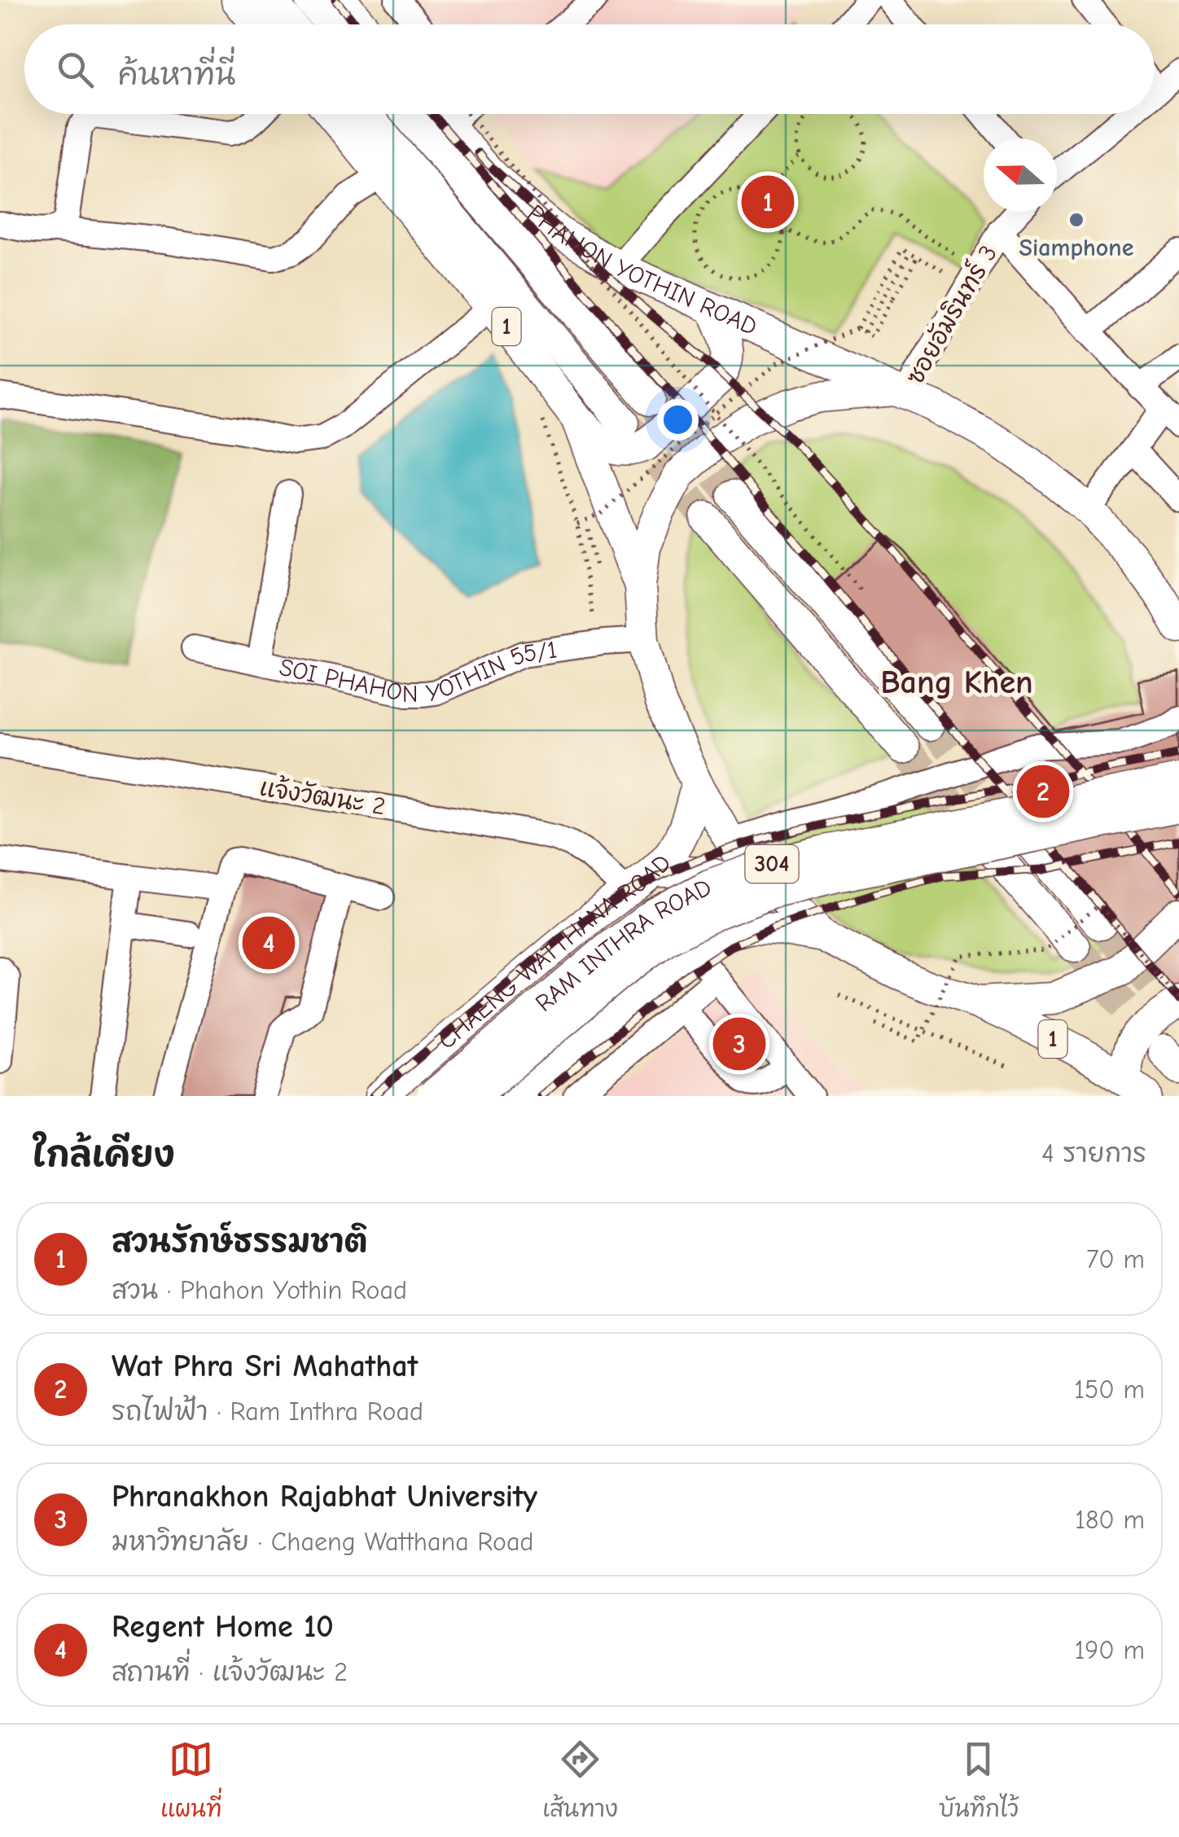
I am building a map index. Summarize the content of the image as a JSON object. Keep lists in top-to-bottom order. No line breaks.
{"streets":{"main road":["PHAHON YOTHIN ROAD","1","304","RAM INTHRA ROAD","CHAENG WATTHANA ROAD"],"street":["ซอยอัมรินทร์ 3","SOI PHAHON YOTHIN 55/1","แจ้งวัฒนะ 2"]},"crossings":[["PHAHON YOTHIN ROAD","ซอยอัมรินทร์ 3"],["แจ้งวัฒนะ 2","CHAENG WATTHANA ROAD"]],"districts":["Bang Khen"],"places":["Siamphone"],"north":"left","page":{"search":"ค้นหาที่นี่","pins":["1","2","4","3"],"heading":["ใกล้เคียง","4 รายการ"],"list":[{"mark":"1","name":"สวนรักษ์ธรรมชาติ","note":"สวน · Phahon Yothin Road","value":"70 m"},{"mark":"2","name":"Wat Phra Sri Mahathat","note":"รถไฟฟ้า · Ram Inthra Road","value":"150 m"},{"mark":"3","name":"Phranakhon Rajabhat University","note":"มหาวิทยาลัย · Chaeng Watthana Road","value":"180 m"},{"mark":"4","name":"Regent Home 10","note":"สถานที่ · แจ้งวัฒนะ 2","value":"190 m"}],"nav":["แผนที่","เส้นทาง","บันทึกไว้"]}}
